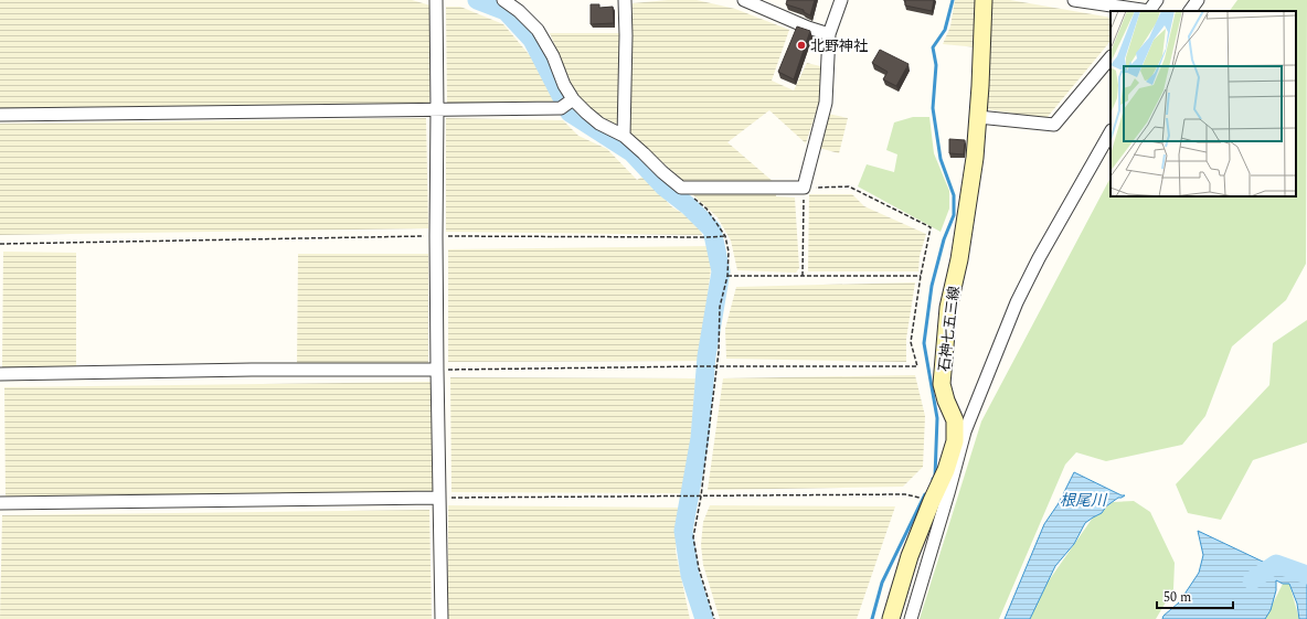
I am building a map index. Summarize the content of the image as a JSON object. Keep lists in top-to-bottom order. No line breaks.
{"streets":{"main road":["石神七五三線"]},"water":["根尾川"],"places":["北野神社"],"scale_bar":"50 m"}
